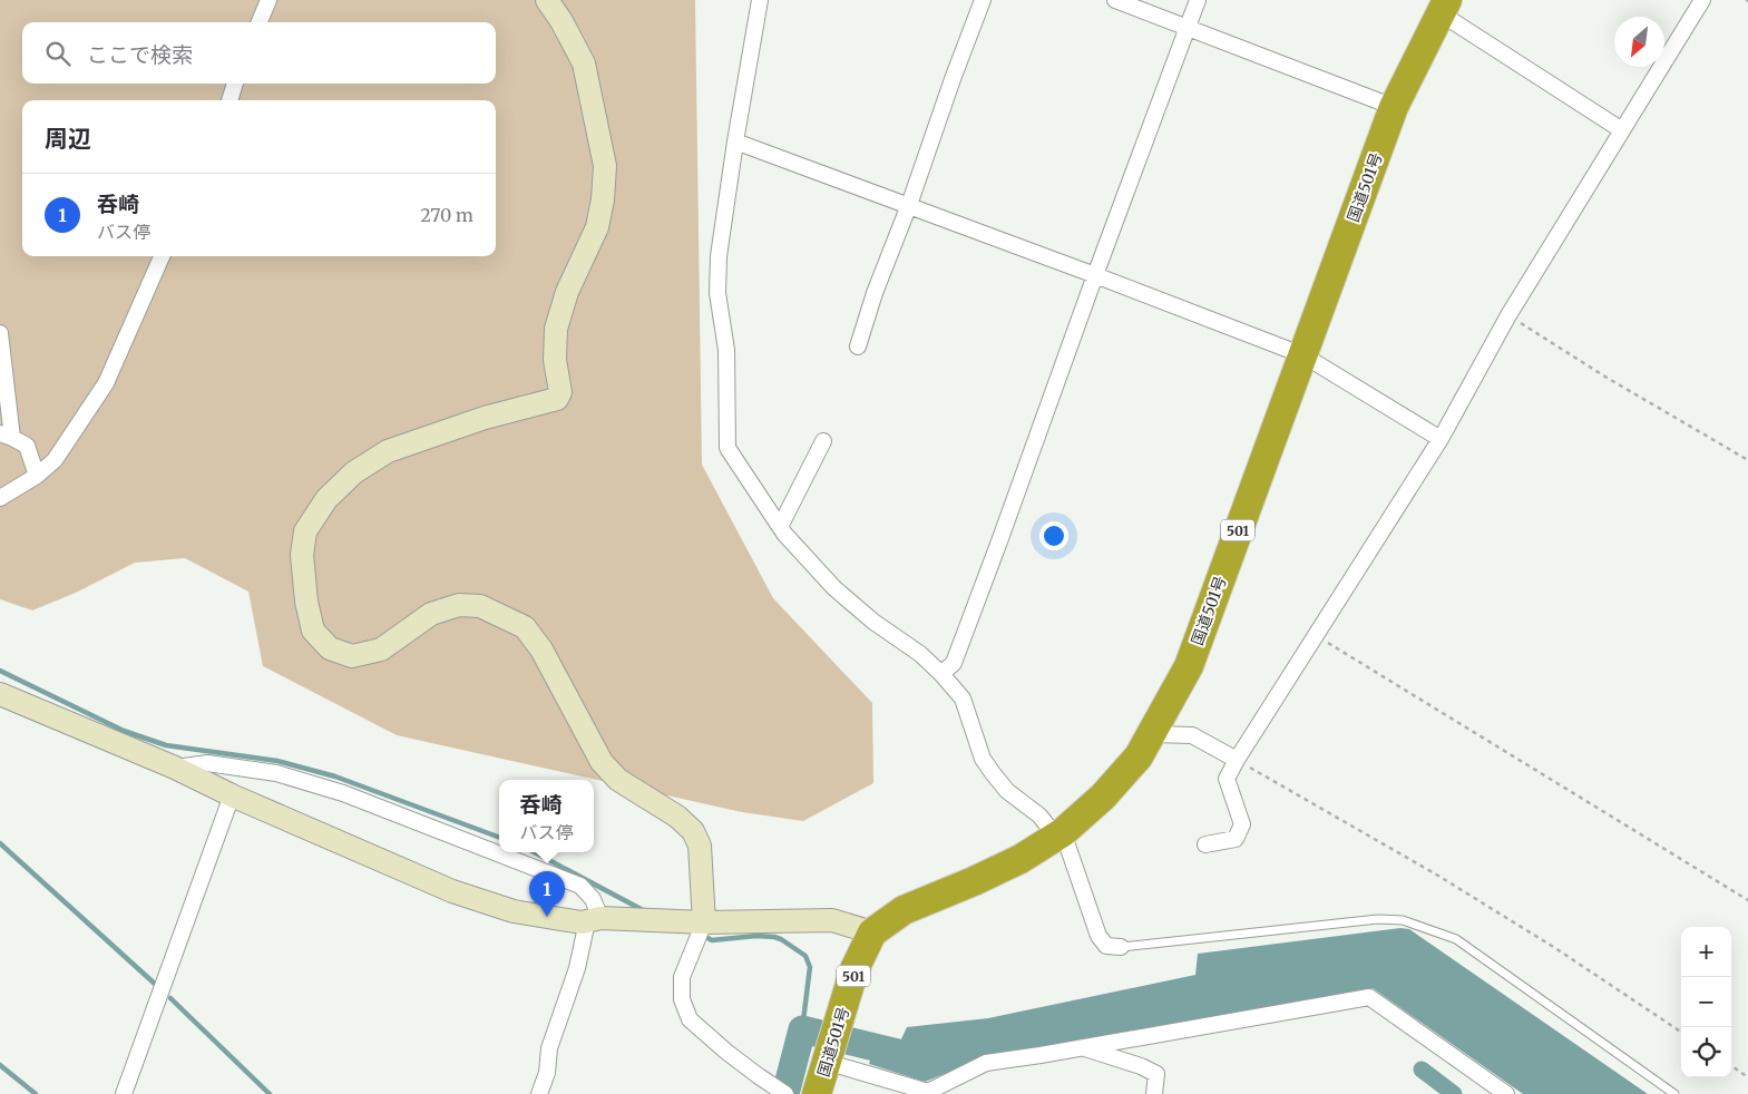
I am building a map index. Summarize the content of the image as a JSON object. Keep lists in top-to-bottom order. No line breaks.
{"streets":{"highway":["国道501号","501"]},"north":"bottom left","page":{"search":"ここで検索","heading":"周辺","list":[{"mark":"1","name":"呑崎","note":"バス停","value":"270 m"}],"popup":["呑崎","バス停"],"pins":"1","map_buttons":["+","−"]}}
